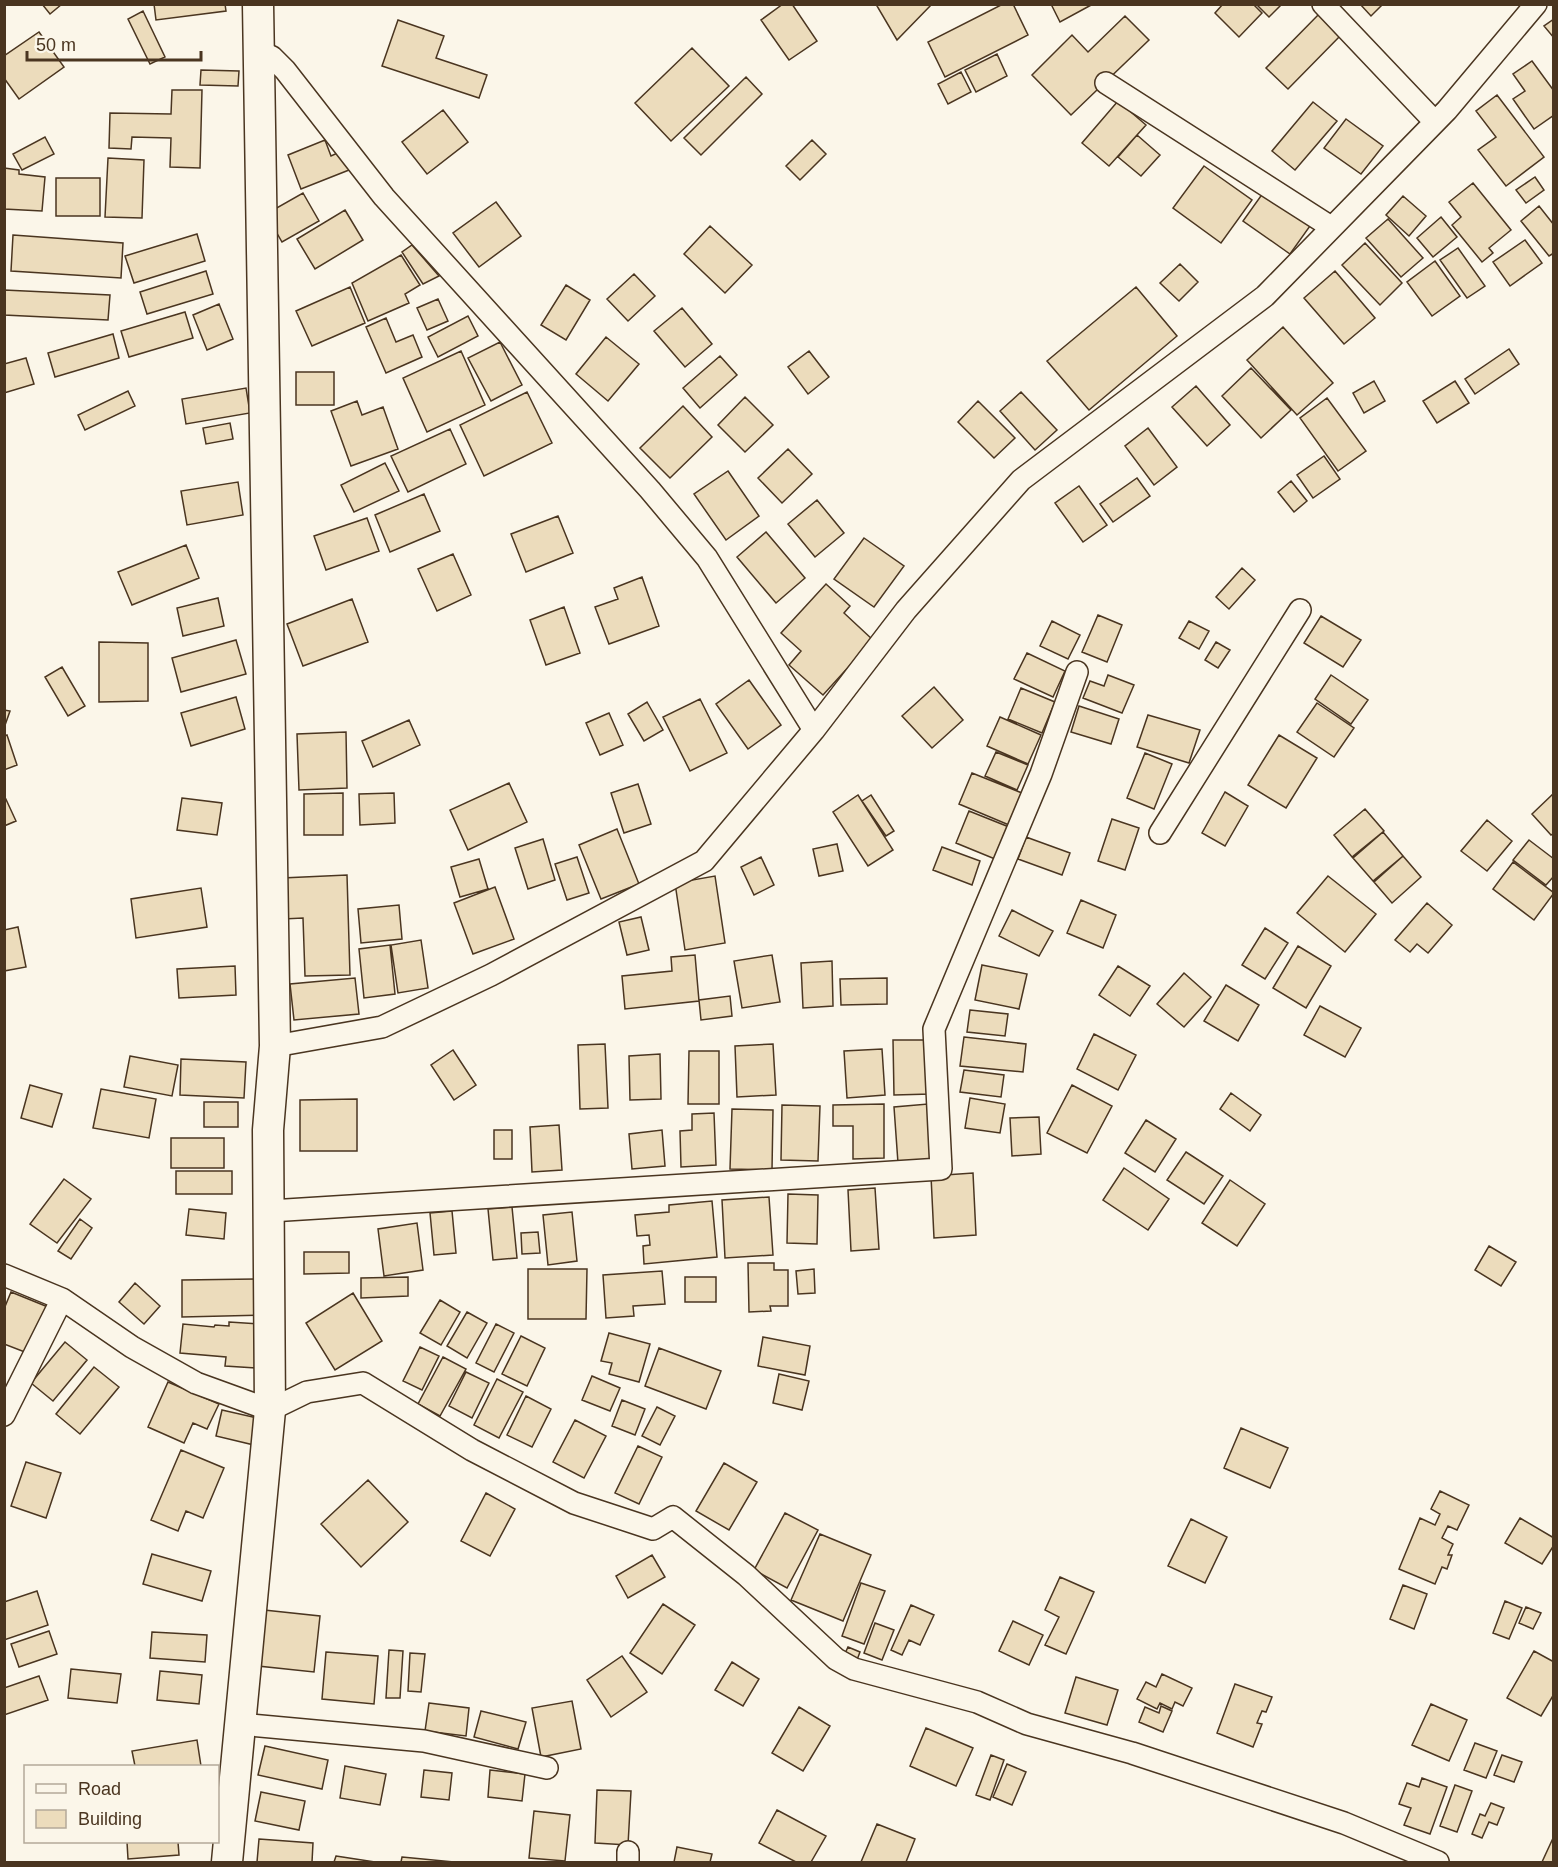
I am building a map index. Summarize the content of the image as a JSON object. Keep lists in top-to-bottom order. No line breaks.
{"legend":["Road","Building"],"scale_bar":"50 m"}
